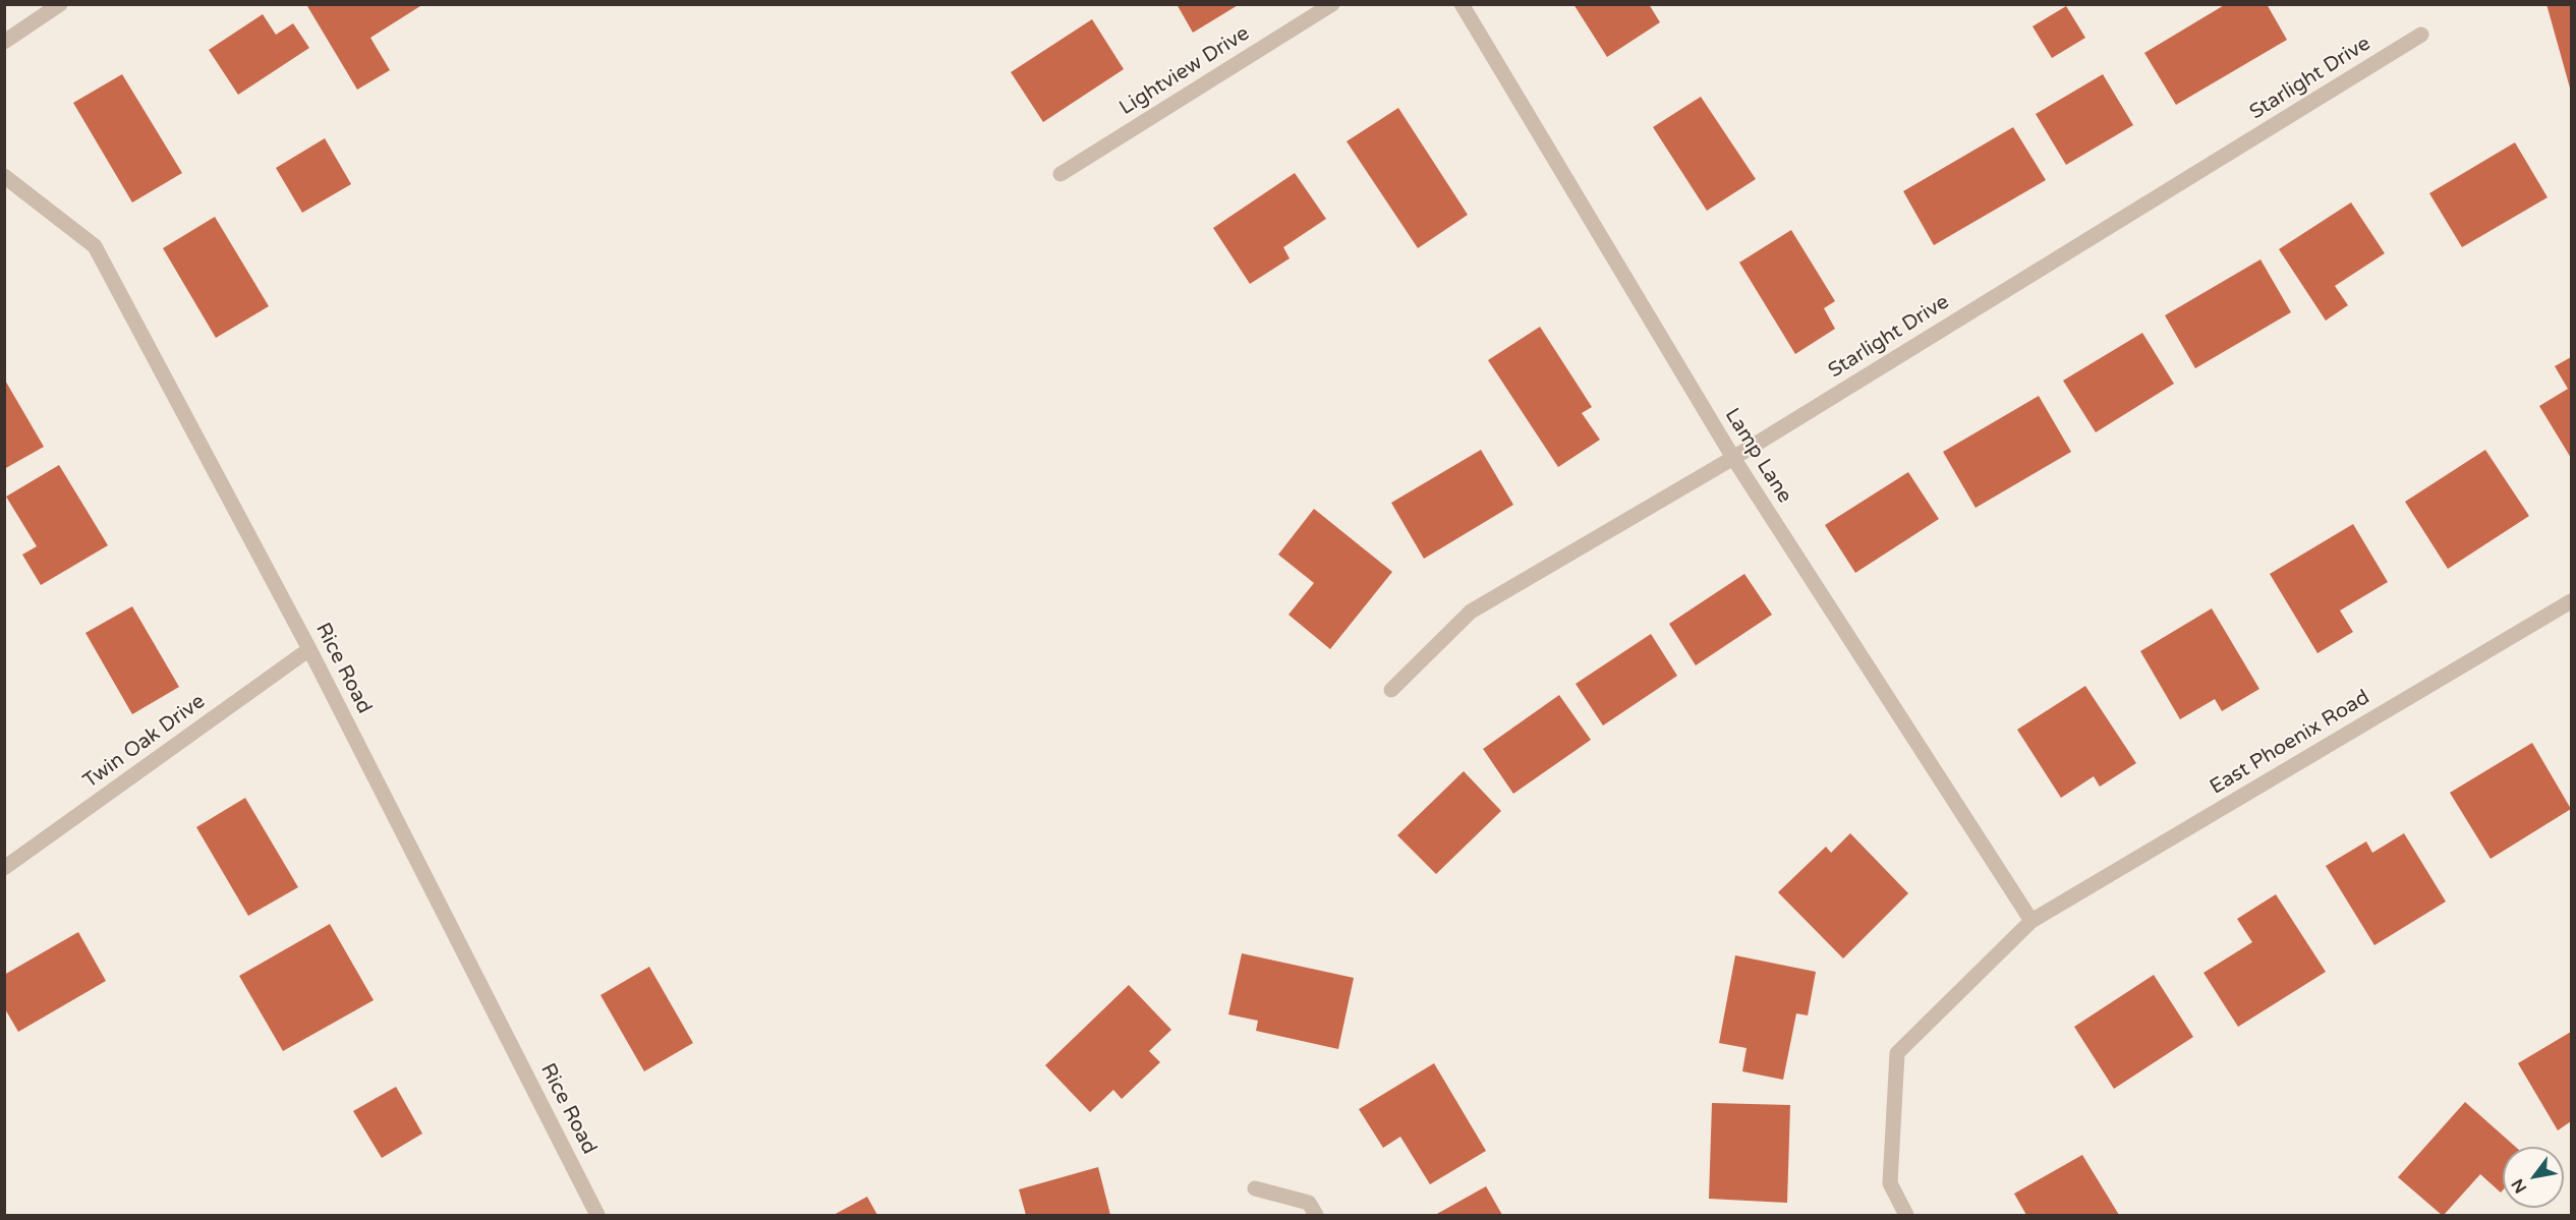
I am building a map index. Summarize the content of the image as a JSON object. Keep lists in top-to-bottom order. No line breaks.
{"streets":{"street":["Lightview Drive","Starlight Drive","Lamp Lane","Rice Road","Twin Oak Drive","East Phoenix Road"]},"crossings":[["Starlight Drive","Lamp Lane"],["Lamp Lane","East Phoenix Road"],["Rice Road","Twin Oak Drive"]],"north":"bottom left"}
